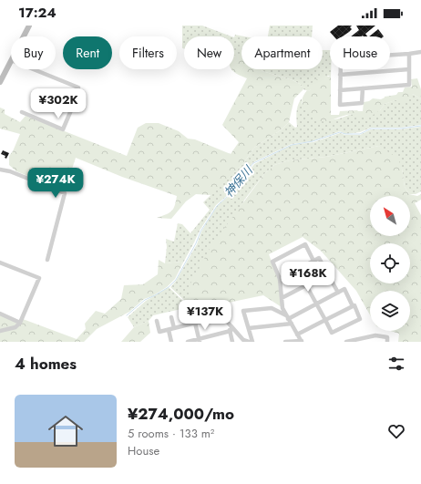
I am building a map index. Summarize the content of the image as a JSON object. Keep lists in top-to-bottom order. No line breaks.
{"water":["神保川"],"north":"top left","page":{"status":"17:24","chip":["Buy","Rent","Filters","New","Apartment","House"],"price":["¥302K","¥274K","¥168K","¥137K"],"heading":"4 homes","list":[{"name":"¥274,000/mo","note":"5 rooms · 133 m² · House"}]}}
